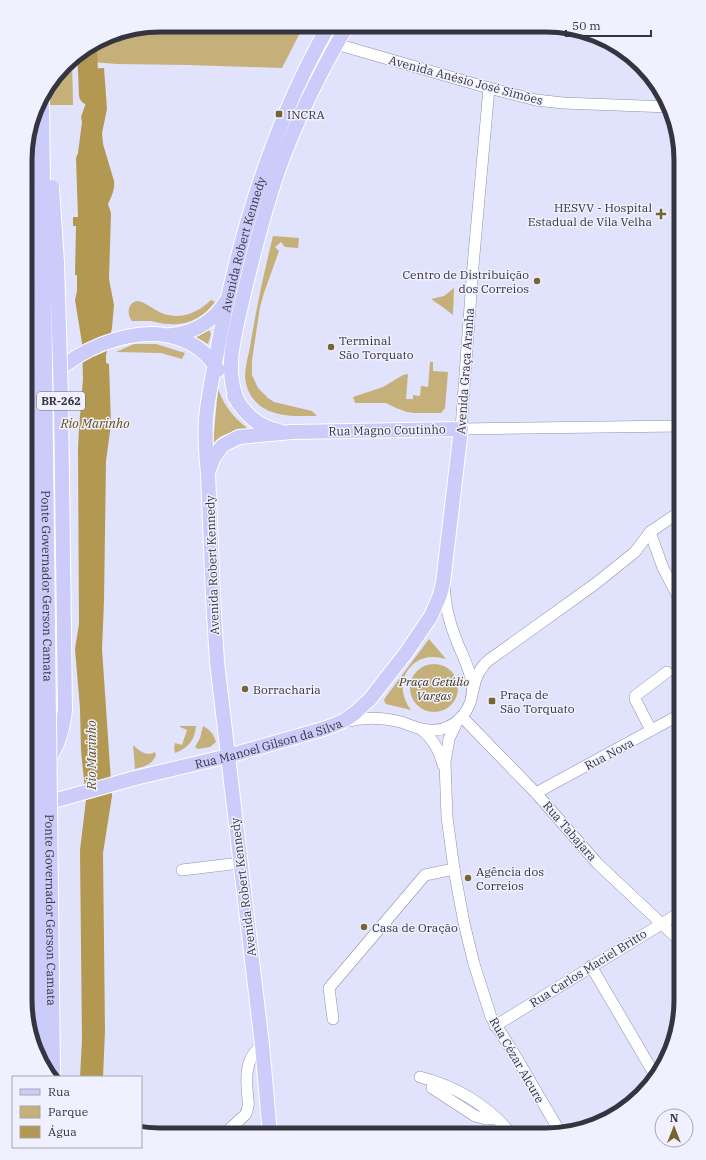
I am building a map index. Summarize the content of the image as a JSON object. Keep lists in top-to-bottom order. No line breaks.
{"streets":{"main road":["Avenida Robert Kennedy","Avenida Graça Aranha","BR-262","Rua Magno Coutinho","Ponte Governador Gerson Camata","Rua Manoel Gilson da Silva"],"street":["Avenida Anésio José Simões","Rua Nova","Rua Tabajara","Rua Carlos Maciel Britto","Rua Cézar Alcure"]},"crossings":[["Avenida Anésio José Simões","Avenida Robert Kennedy"],["Avenida Anésio José Simões","Avenida Graça Aranha"],["Avenida Robert Kennedy","Rua Magno Coutinho"],["Avenida Robert Kennedy","Rua Manoel Gilson da Silva"],["Avenida Graça Aranha","Rua Magno Coutinho"],["Avenida Graça Aranha","Rua Manoel Gilson da Silva"],["Rua Nova","Rua Tabajara"],["Rua Tabajara","Rua Carlos Maciel Britto"],["Rua Tabajara","Rua Cézar Alcure"],["Rua Carlos Maciel Britto","Rua Cézar Alcure"]],"water":["Rio Marinho"],"parks":["Praça Getúlio Vargas"],"places":{"transit":["INCRA","Praça de São Torquato"],"health":["HESVV - Hospital Estadual de Vila Velha"],"other":["Centro de Distribuição dos Correios","Terminal São Torquato","Borracharia","Agência dos Correios","Casa de Oração"]},"legend":["Rua","Parque","Água"],"scale_bar":"50 m","north":"top"}
